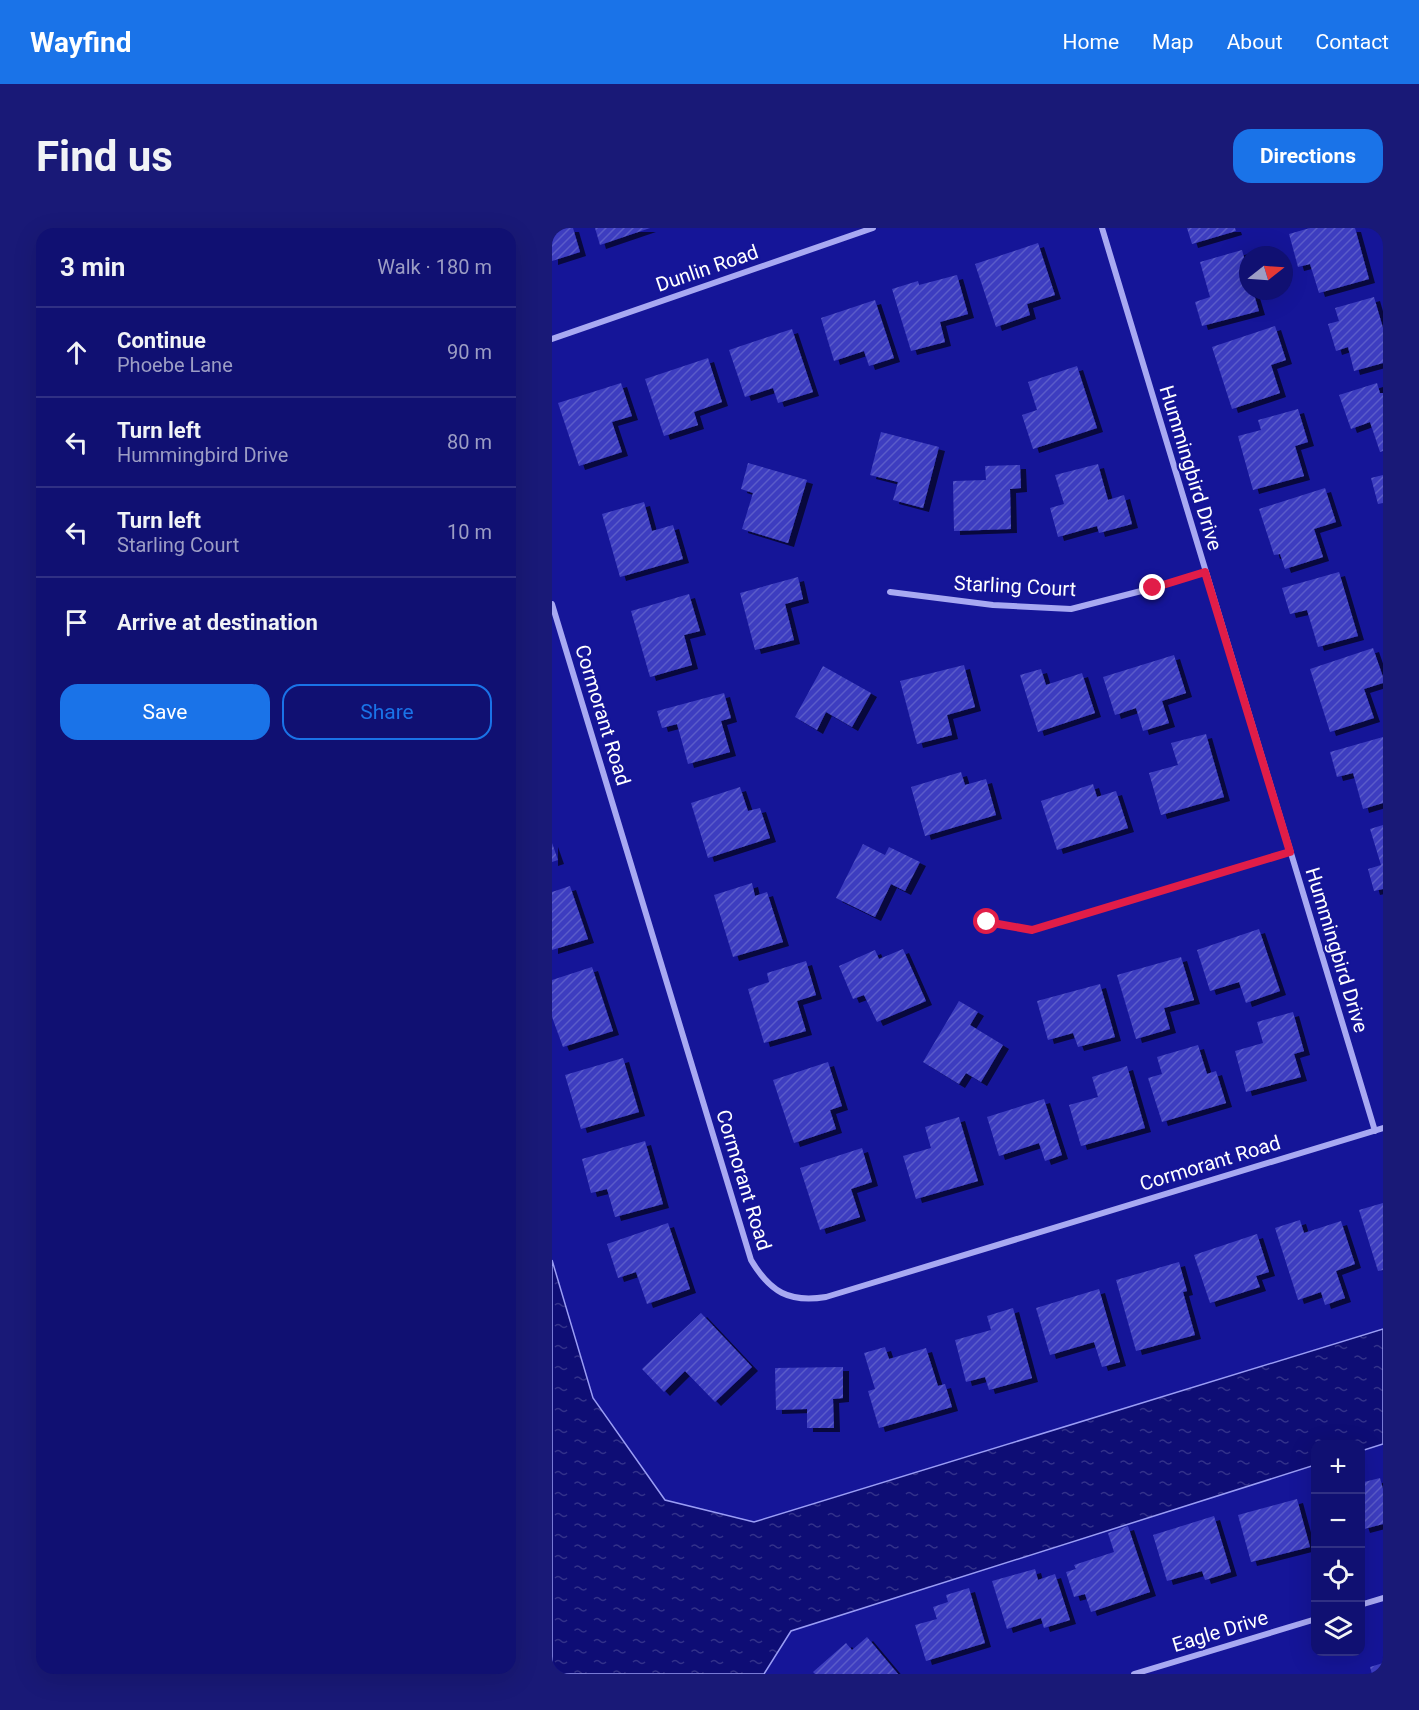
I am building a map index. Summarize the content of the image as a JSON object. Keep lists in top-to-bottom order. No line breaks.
{"streets":{"street":["Dunlin Road","Hummingbird Drive","Starling Court","Cormorant Road","Eagle Drive"]},"crossings":[["Hummingbird Drive","Starling Court"],["Hummingbird Drive","Cormorant Road"]],"north":"right","page":{"header":"Wayfind","nav":["Home","Map","About","Contact"],"buttons":["Directions",["Save","Share"]],"title":"Find us","heading":["3 min","Walk · 180 m"],"list":[["Continue","Phoebe Lane","90 m"],["Turn left","Hummingbird Drive","80 m"],["Turn left","Starling Court","10 m"],"Arrive at destination"],"map_buttons":["+","−"]}}
